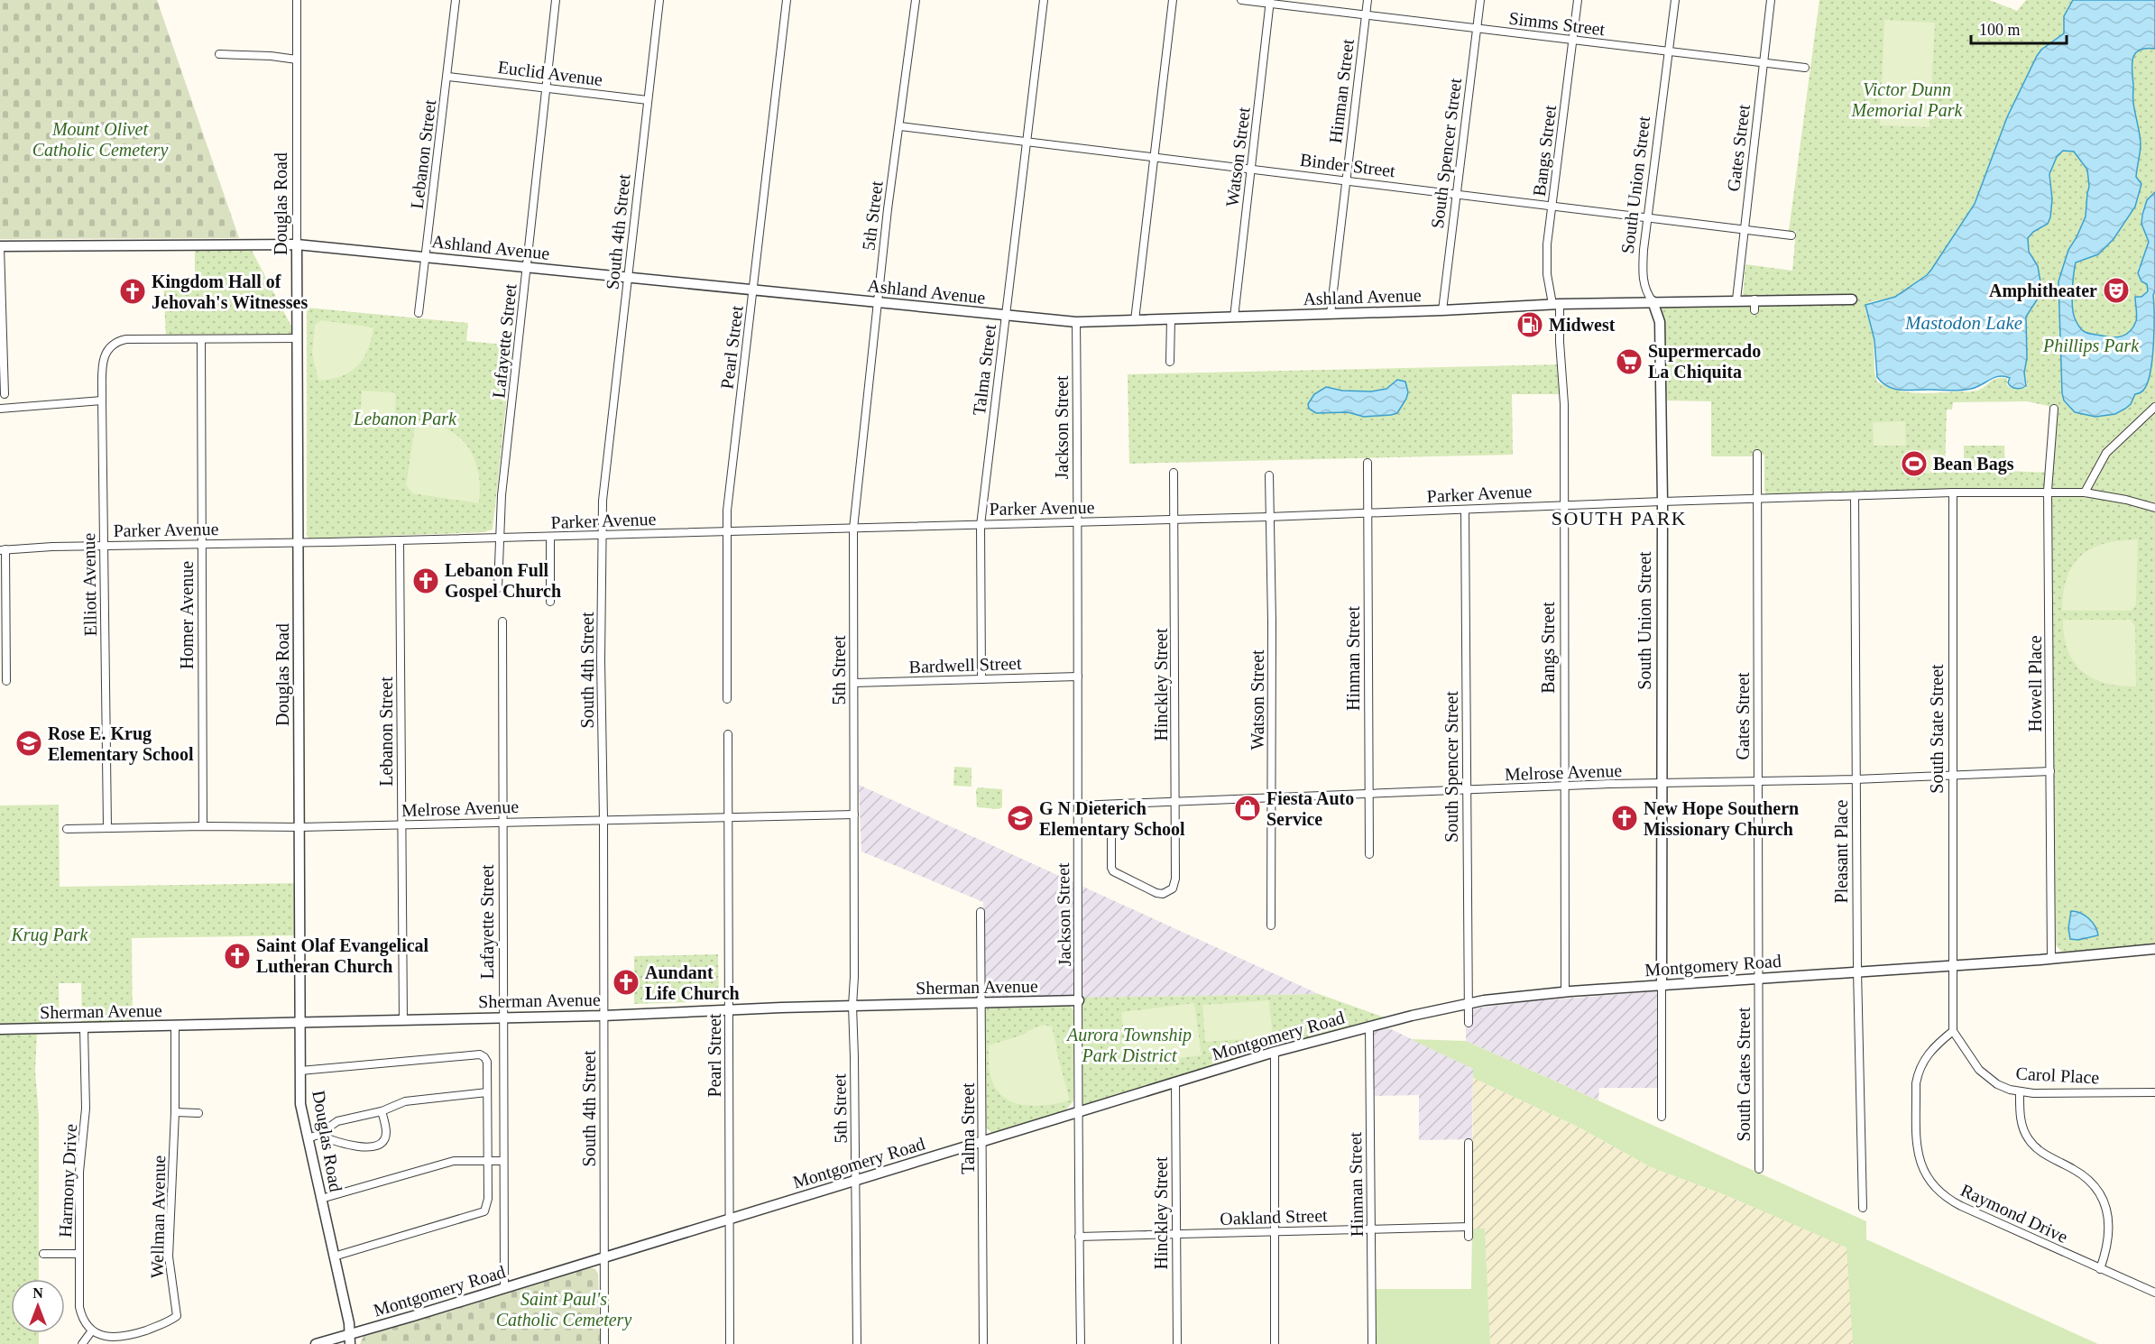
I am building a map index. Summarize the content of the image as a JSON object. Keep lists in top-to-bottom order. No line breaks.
{"streets":{"street":["Simms Street","Euclid Avenue","Hinman Street","Gates Street","Bangs Street","South Spencer Street","Lebanon Street","Watson Street","Binder Street","South Union Street","Douglas Road","5th Street","South 4th Street","Ashland Avenue","Lafayette Street","Pearl Street","Talma Street","Jackson Street","Parker Avenue","Elliott Avenue","Homer Avenue","Bardwell Street","Howell Place","Hinckley Street","South State Street","Melrose Avenue","Pleasant Place","Montgomery Road","Sherman Avenue","South Gates Street","Carol Place","Harmony Drive","Raymond Drive","Wellman Avenue","Oakland Street"]},"crossings":[["Simms Street","Hinman Street"],["Simms Street","Gates Street"],["Simms Street","Bangs Street"],["Simms Street","South Spencer Street"],["Simms Street","Watson Street"],["Simms Street","South Union Street"],["Euclid Avenue","Lebanon Street"],["Euclid Avenue","South 4th Street"],["Euclid Avenue","Lafayette Street"],["Hinman Street","Binder Street"],["Hinman Street","Ashland Avenue"],["Hinman Street","Parker Avenue"],["Hinman Street","Melrose Avenue"],["Hinman Street","Montgomery Road"],["Hinman Street","Oakland Street"],["Gates Street","Binder Street"],["Gates Street","Ashland Avenue"],["Gates Street","Parker Avenue"],["Gates Street","Melrose Avenue"],["Gates Street","Montgomery Road"],["Gates Street","South Gates Street"],["Bangs Street","Binder Street"],["Bangs Street","Ashland Avenue"],["Bangs Street","Parker Avenue"],["Bangs Street","Melrose Avenue"],["Bangs Street","Montgomery Road"],["South Spencer Street","Binder Street"],["South Spencer Street","Ashland Avenue"],["South Spencer Street","Parker Avenue"],["South Spencer Street","Melrose Avenue"],["South Spencer Street","Montgomery Road"],["Lebanon Street","Ashland Avenue"],["Lebanon Street","Parker Avenue"],["Lebanon Street","Melrose Avenue"],["Lebanon Street","Sherman Avenue"],["Watson Street","Binder Street"],["Watson Street","Ashland Avenue"],["Watson Street","Parker Avenue"],["Watson Street","Melrose Avenue"],["Binder Street","South Union Street"],["Binder Street","5th Street"],["Binder Street","Talma Street"],["South Union Street","Ashland Avenue"],["South Union Street","Parker Avenue"],["South Union Street","Melrose Avenue"],["South Union Street","Montgomery Road"],["Douglas Road","Ashland Avenue"],["Douglas Road","Parker Avenue"],["Douglas Road","Melrose Avenue"],["Douglas Road","Montgomery Road"],["Douglas Road","Sherman Avenue"],["5th Street","Ashland Avenue"],["5th Street","Parker Avenue"],["5th Street","Bardwell Street"],["5th Street","Melrose Avenue"],["5th Street","Montgomery Road"],["5th Street","Sherman Avenue"],["South 4th Street","Ashland Avenue"],["South 4th Street","Parker Avenue"],["South 4th Street","Melrose Avenue"],["South 4th Street","Montgomery Road"],["South 4th Street","Sherman Avenue"],["Ashland Avenue","Lafayette Street"],["Ashland Avenue","Pearl Street"],["Ashland Avenue","Talma Street"],["Ashland Avenue","Jackson Street"],["Lafayette Street","Parker Avenue"],["Lafayette Street","Melrose Avenue"],["Lafayette Street","Montgomery Road"],["Lafayette Street","Sherman Avenue"],["Pearl Street","Parker Avenue"],["Pearl Street","Melrose Avenue"],["Pearl Street","Montgomery Road"],["Pearl Street","Sherman Avenue"],["Talma Street","Parker Avenue"],["Talma Street","Bardwell Street"],["Talma Street","Montgomery Road"],["Talma Street","Sherman Avenue"],["Jackson Street","Parker Avenue"],["Jackson Street","Bardwell Street"],["Jackson Street","Hinckley Street"],["Jackson Street","Melrose Avenue"],["Jackson Street","Montgomery Road"],["Jackson Street","Sherman Avenue"],["Jackson Street","Oakland Street"],["Parker Avenue","Elliott Avenue"],["Parker Avenue","Homer Avenue"],["Parker Avenue","Howell Place"],["Parker Avenue","Hinckley Street"],["Parker Avenue","South State Street"],["Parker Avenue","Pleasant Place"],["Elliott Avenue","Homer Avenue"],["Elliott Avenue","Melrose Avenue"],["Homer Avenue","Melrose Avenue"],["Howell Place","Melrose Avenue"],["Howell Place","Montgomery Road"],["Hinckley Street","Melrose Avenue"],["Hinckley Street","Montgomery Road"],["Hinckley Street","Oakland Street"],["South State Street","Melrose Avenue"],["South State Street","Montgomery Road"],["Melrose Avenue","Pleasant Place"],["Pleasant Place","Montgomery Road"],["Montgomery Road","South Gates Street"],["Sherman Avenue","Harmony Drive"],["Sherman Avenue","Wellman Avenue"],["Carol Place","Raymond Drive"],["Harmony Drive","Wellman Avenue"]],"districts":["SOUTH PARK"],"water":["Mastodon Lake"],"parks":["Victor Dunn Memorial Park","Mount Olivet Catholic Cemetery","Phillips Park","Lebanon Park","Krug Park","Aurora Township Park District","Saint Paul's Catholic Cemetery"],"places":{"theatre":["Amphitheater"],"church":["Kingdom Hall of Jehovah's Witnesses","Lebanon Full Gospel Church","New Hope Southern Missionary Church","Saint Olaf Evangelical Lutheran Church","Aundant Life Church"],"fuel station":["Midwest"],"supermarket":["Supermercado La Chiquita"],"sports":["Bean Bags"],"school or university":["Rose E. Krug Elementary School","G N Dieterich Elementary School"],"shop":["Fiesta Auto Service"]},"scale_bar":"100 m","north":"top"}
